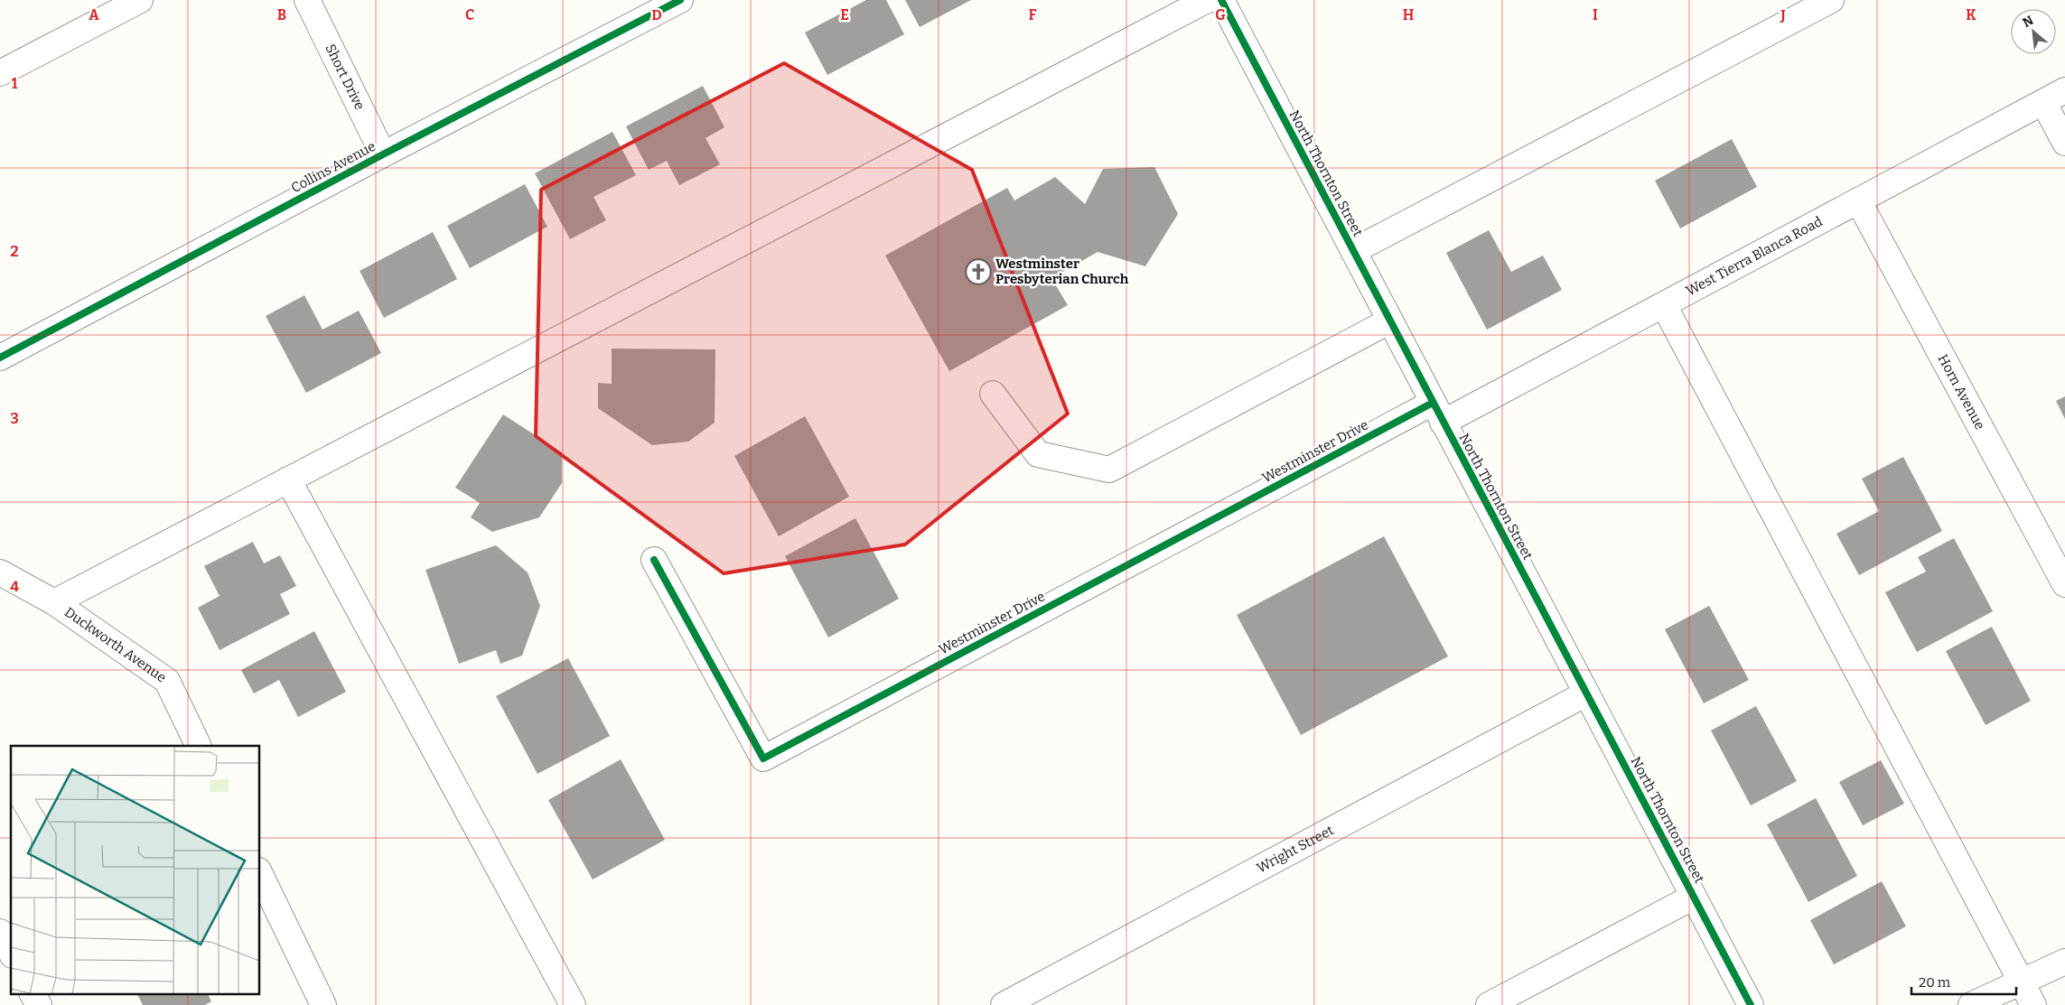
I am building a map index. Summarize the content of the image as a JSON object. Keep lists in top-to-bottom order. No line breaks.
{"streets":{"street":["Short Drive","Collins Avenue","North Thornton Street","West Tierra Blanca Road","Horn Avenue","Westminster Drive","Duckworth Avenue","Wright Street"]},"crossings":[["Short Drive","Collins Avenue"],["North Thornton Street","West Tierra Blanca Road"],["North Thornton Street","Westminster Drive"],["North Thornton Street","Wright Street"],["West Tierra Blanca Road","Horn Avenue"],["West Tierra Blanca Road","Westminster Drive"]],"places":{"church":["Westminster Presbyterian Church"]},"scale_bar":"20 m","north":"top left","grid":{"columns":["A","B","C","D","E","F","G","H","I","J","K"],"rows":["1","2","3","4"]}}
